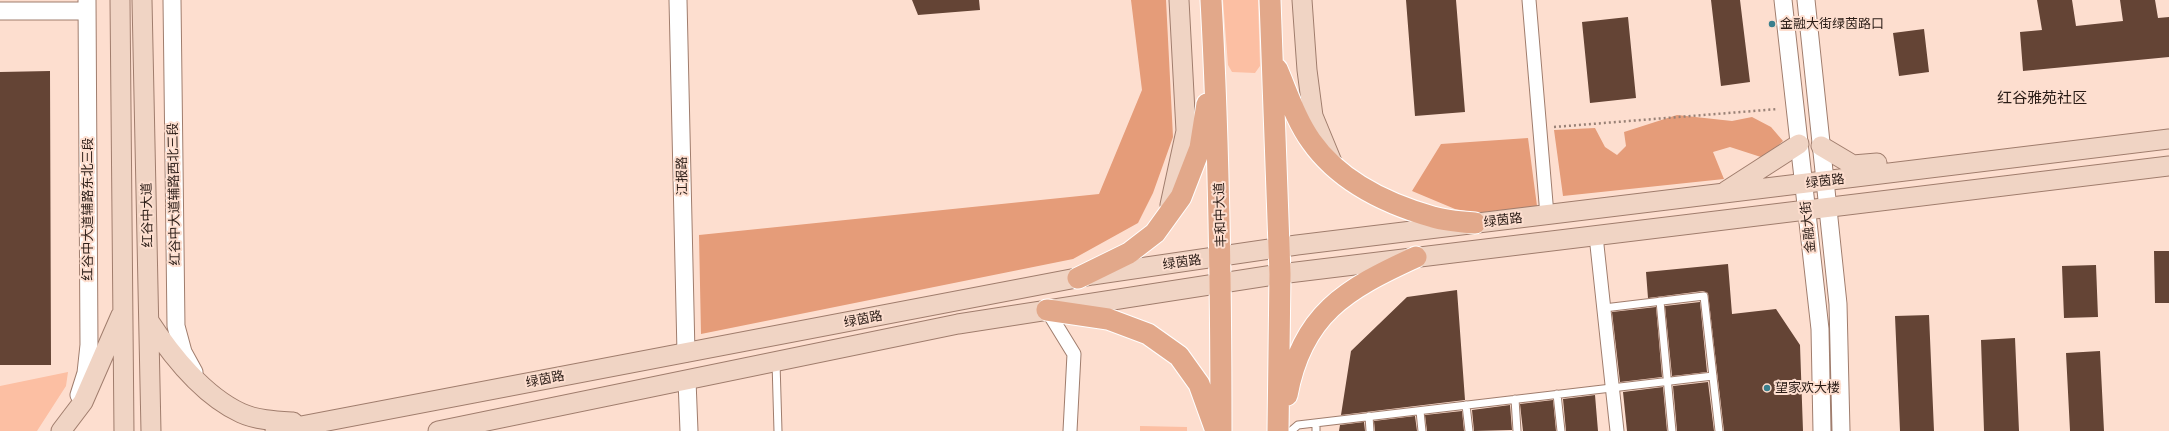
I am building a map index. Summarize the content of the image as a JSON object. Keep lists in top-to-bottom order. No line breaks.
{"streets":{"main road":["绿茵路","红谷中大道","丰和中大道"],"street":["江报路","红谷中大道辅路西北三段","红谷中大道辅路东北三段","金融大街"]},"crossings":[["江报路","绿茵路"],["绿茵路","丰和中大道"],["绿茵路","金融大街"]],"districts":["红谷雅苑社区"],"places":["金融大街绿茵路口","望家欢大楼"]}
